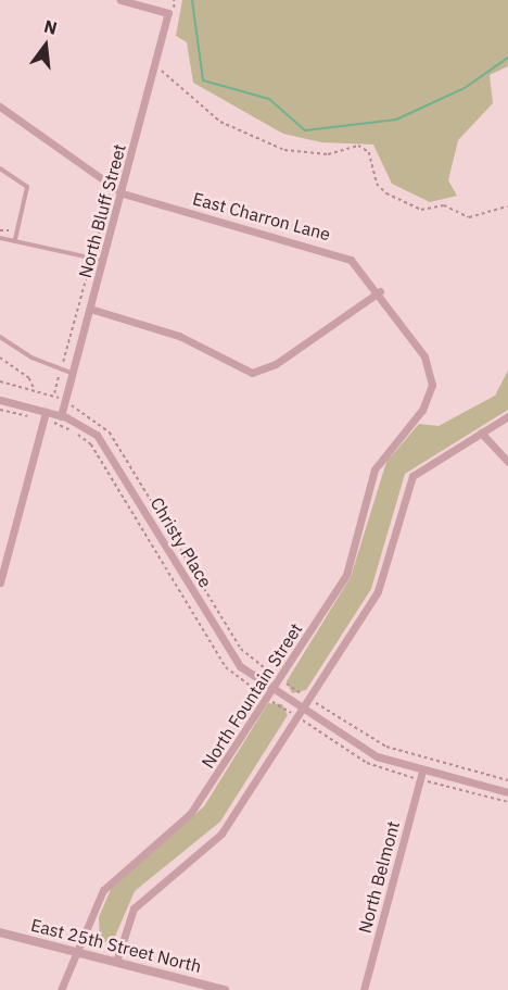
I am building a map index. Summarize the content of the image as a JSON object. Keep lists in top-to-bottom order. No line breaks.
{"streets":{"street":["North Bluff Street","East Charron Lane","Christy Place","North Fountain Street","North Belmont","East 25th Street North"]},"crossings":[["North Bluff Street","East Charron Lane"],["North Bluff Street","Christy Place"],["East Charron Lane","North Fountain Street"],["Christy Place","North Fountain Street"],["Christy Place","North Belmont"],["North Fountain Street","East 25th Street North"]],"north":"top"}
